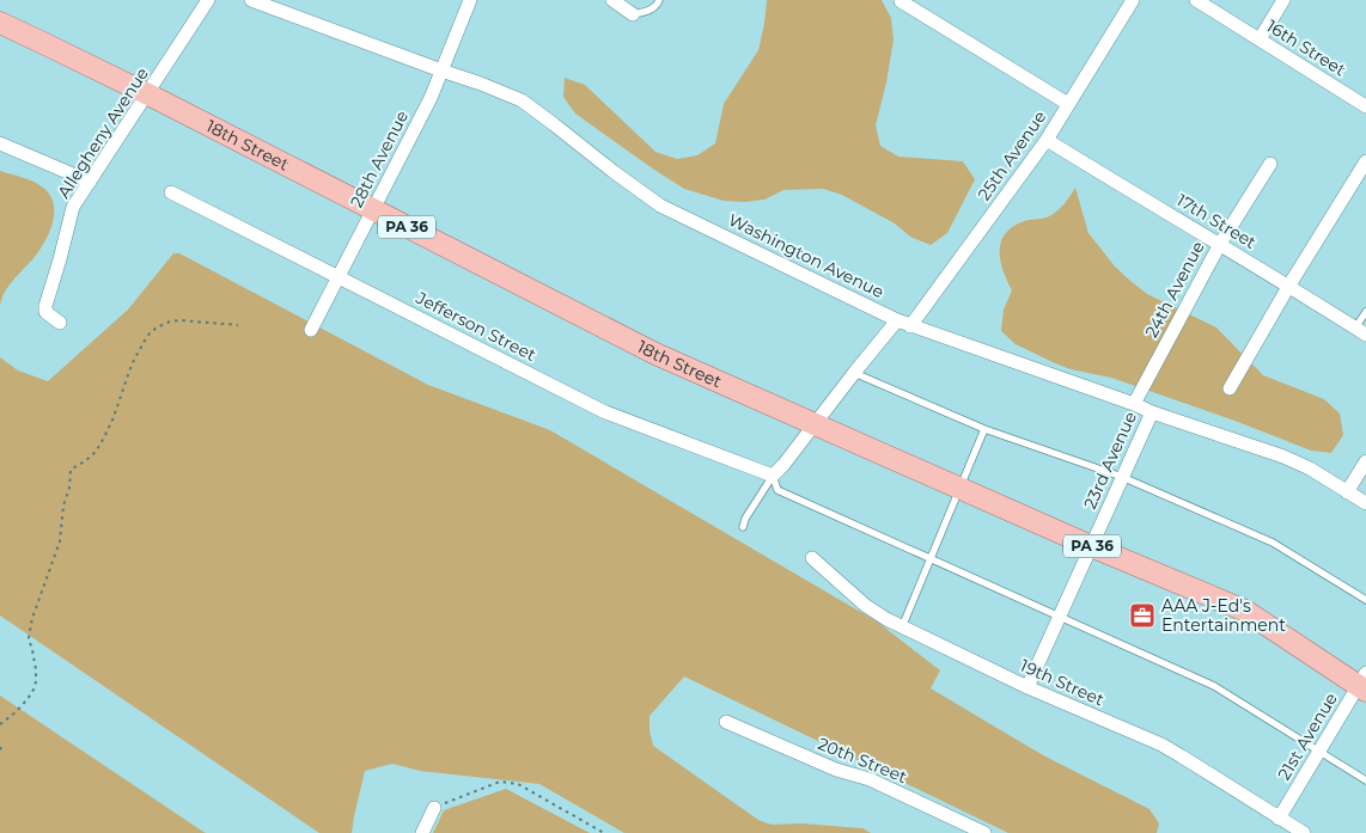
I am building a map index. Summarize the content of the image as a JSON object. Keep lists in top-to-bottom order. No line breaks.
{"streets":{"main road":["18th Street","PA 36"],"street":["16th Street","Allegheny Avenue","25th Avenue","28th Avenue","17th Street","Washington Avenue","24th Avenue","Jefferson Street","23rd Avenue","19th Street","21st Avenue","20th Street"]},"crossings":[["Allegheny Avenue","18th Street"],["18th Street","28th Avenue"],["18th Street","23rd Avenue"],["18th Street","21st Avenue"],["25th Avenue","17th Street"],["25th Avenue","Washington Avenue"],["28th Avenue","Washington Avenue"],["28th Avenue","Jefferson Street"],["17th Street","24th Avenue"],["Washington Avenue","24th Avenue"],["Washington Avenue","23rd Avenue"],["23rd Avenue","19th Street"],["19th Street","21st Avenue"]],"places":{"office":["AAA J-Ed's Entertainment"]}}
